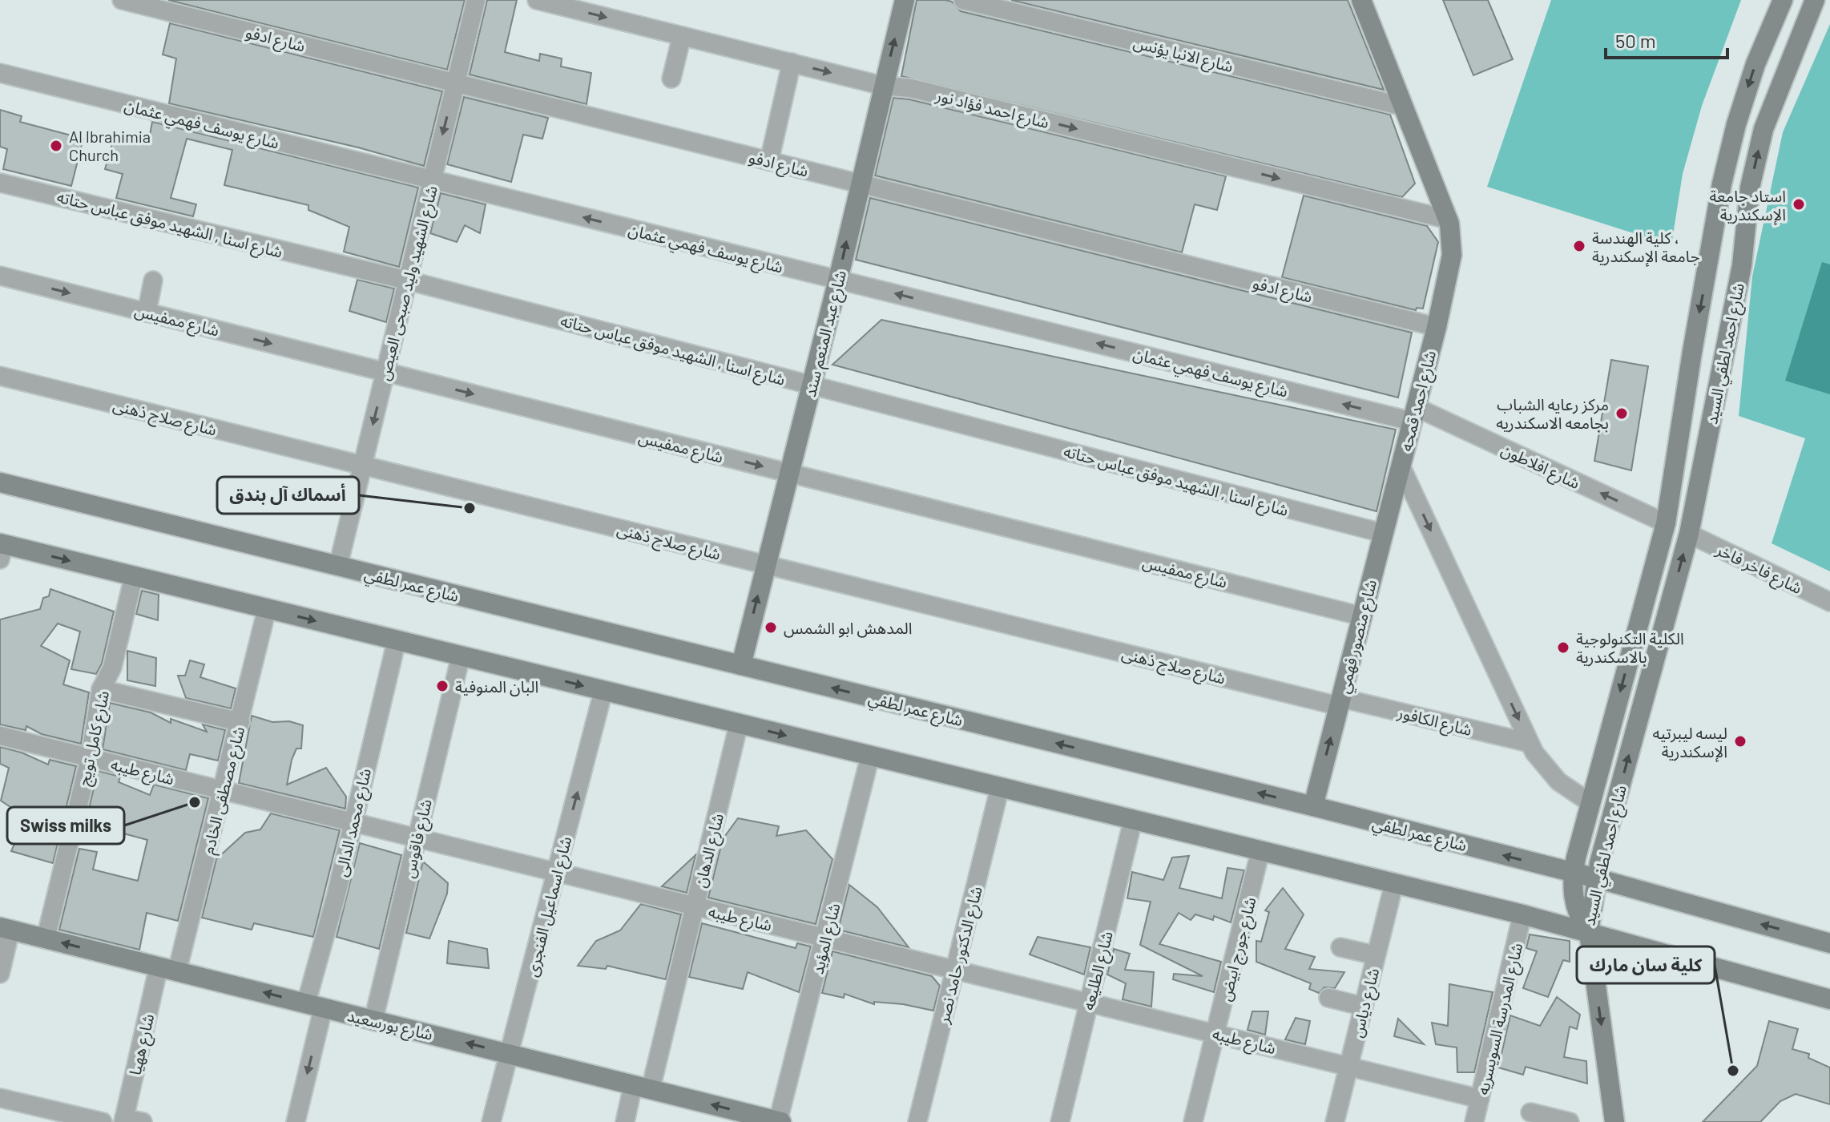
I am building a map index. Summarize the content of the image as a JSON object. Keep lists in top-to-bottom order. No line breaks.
{"streets":{"street":["شارع ادفو","شارع الانبا يؤنس","شارع احمد فؤاد نور","شارع يوسف فهمي عثمان","شارع اسنا , الشهيد موفق عباس حتاته","شارع الشهيد وليد صبحى العيص","شارع ممفيس","شارع عبد المنعم سند","شارع احمد لطفي السيد","شارع احمد قمحه","شارع صلاح ذهنى","شارع افلاطون","شارع فاخر فاخر","شارع عمر لطفي","شارع منصور فهمي","شارع الكافور","شارع كامل تويج","شارع طيبه","شارع مصطفى الخادم","شارع محمد الدالى","شارع فاقوس","شارع الدهان","شارع اسماعيل الفنجرى","شارع المؤيد","شارع جورج ابيض","شارع الدكتور حامد نصر","شارع الطليعه","شارع دياس","شارع المدرسة السويسريه","شارع بورسعيد","شارع ههيا"]},"crossings":[["شارع ادفو","شارع الشهيد وليد صبحى العيص"],["شارع ادفو","شارع عبد المنعم سند"],["شارع ادفو","شارع احمد قمحه"],["شارع الانبا يؤنس","شارع احمد قمحه"],["شارع احمد فؤاد نور","شارع عبد المنعم سند"],["شارع احمد فؤاد نور","شارع احمد قمحه"],["شارع يوسف فهمي عثمان","شارع الشهيد وليد صبحى العيص"],["شارع يوسف فهمي عثمان","شارع عبد المنعم سند"],["شارع يوسف فهمي عثمان","شارع احمد قمحه"],["شارع يوسف فهمي عثمان","شارع افلاطون"],["شارع اسنا , الشهيد موفق عباس حتاته","شارع الشهيد وليد صبحى العيص"],["شارع اسنا , الشهيد موفق عباس حتاته","شارع عبد المنعم سند"],["شارع اسنا , الشهيد موفق عباس حتاته","شارع منصور فهمي"],["شارع الشهيد وليد صبحى العيص","شارع ممفيس"],["شارع الشهيد وليد صبحى العيص","شارع صلاح ذهنى"],["شارع الشهيد وليد صبحى العيص","شارع عمر لطفي"],["شارع ممفيس","شارع عبد المنعم سند"],["شارع ممفيس","شارع منصور فهمي"],["شارع عبد المنعم سند","شارع صلاح ذهنى"],["شارع عبد المنعم سند","شارع عمر لطفي"],["شارع احمد لطفي السيد","شارع احمد قمحه"],["شارع احمد لطفي السيد","شارع افلاطون"],["شارع احمد لطفي السيد","شارع فاخر فاخر"],["شارع احمد لطفي السيد","شارع عمر لطفي"],["شارع احمد قمحه","شارع افلاطون"],["شارع احمد قمحه","شارع منصور فهمي"],["شارع احمد قمحه","شارع الكافور"],["شارع صلاح ذهنى","شارع منصور فهمي"],["شارع صلاح ذهنى","شارع الكافور"],["شارع عمر لطفي","شارع منصور فهمي"],["شارع منصور فهمي","شارع الكافور"],["شارع كامل تويج","شارع طيبه"],["شارع كامل تويج","شارع بورسعيد"],["شارع طيبه","شارع مصطفى الخادم"],["شارع طيبه","شارع محمد الدالى"],["شارع طيبه","شارع فاقوس"],["شارع طيبه","شارع الدهان"],["شارع طيبه","شارع اسماعيل الفنجرى"],["شارع طيبه","شارع المؤيد"],["شارع طيبه","شارع جورج ابيض"],["شارع طيبه","شارع الدكتور حامد نصر"],["شارع طيبه","شارع الطليعه"],["شارع طيبه","شارع دياس"],["شارع طيبه","شارع المدرسة السويسريه"],["شارع مصطفى الخادم","شارع بورسعيد"],["شارع مصطفى الخادم","شارع ههيا"],["شارع محمد الدالى","شارع بورسعيد"],["شارع فاقوس","شارع بورسعيد"],["شارع الدهان","شارع بورسعيد"],["شارع اسماعيل الفنجرى","شارع بورسعيد"],["شارع المؤيد","شارع بورسعيد"],["شارع بورسعيد","شارع ههيا"]],"one_way":["شارع احمد فؤاد نور","شارع يوسف فهمي عثمان","شارع ممفيس","شارع عبد المنعم سند","شارع افلاطون","شارع اسماعيل الفنجرى","شارع بورسعيد"],"places":["Al Ibrahimia Church","استاد جامعة الإسكندرية","كلية الهندسة ، جامعة الإسكندرية","مركز رعايه الشباب بجامعه الاسكندريه","أسماك آل بندق","المدهش ابو الشمس","الكلية التكنولوجية بالاسكندرية","البان المنوفية","ليسه ليبرتيه الإسكندرية","Swiss milks","كلية سان مارك"],"scale_bar":"50 m"}
